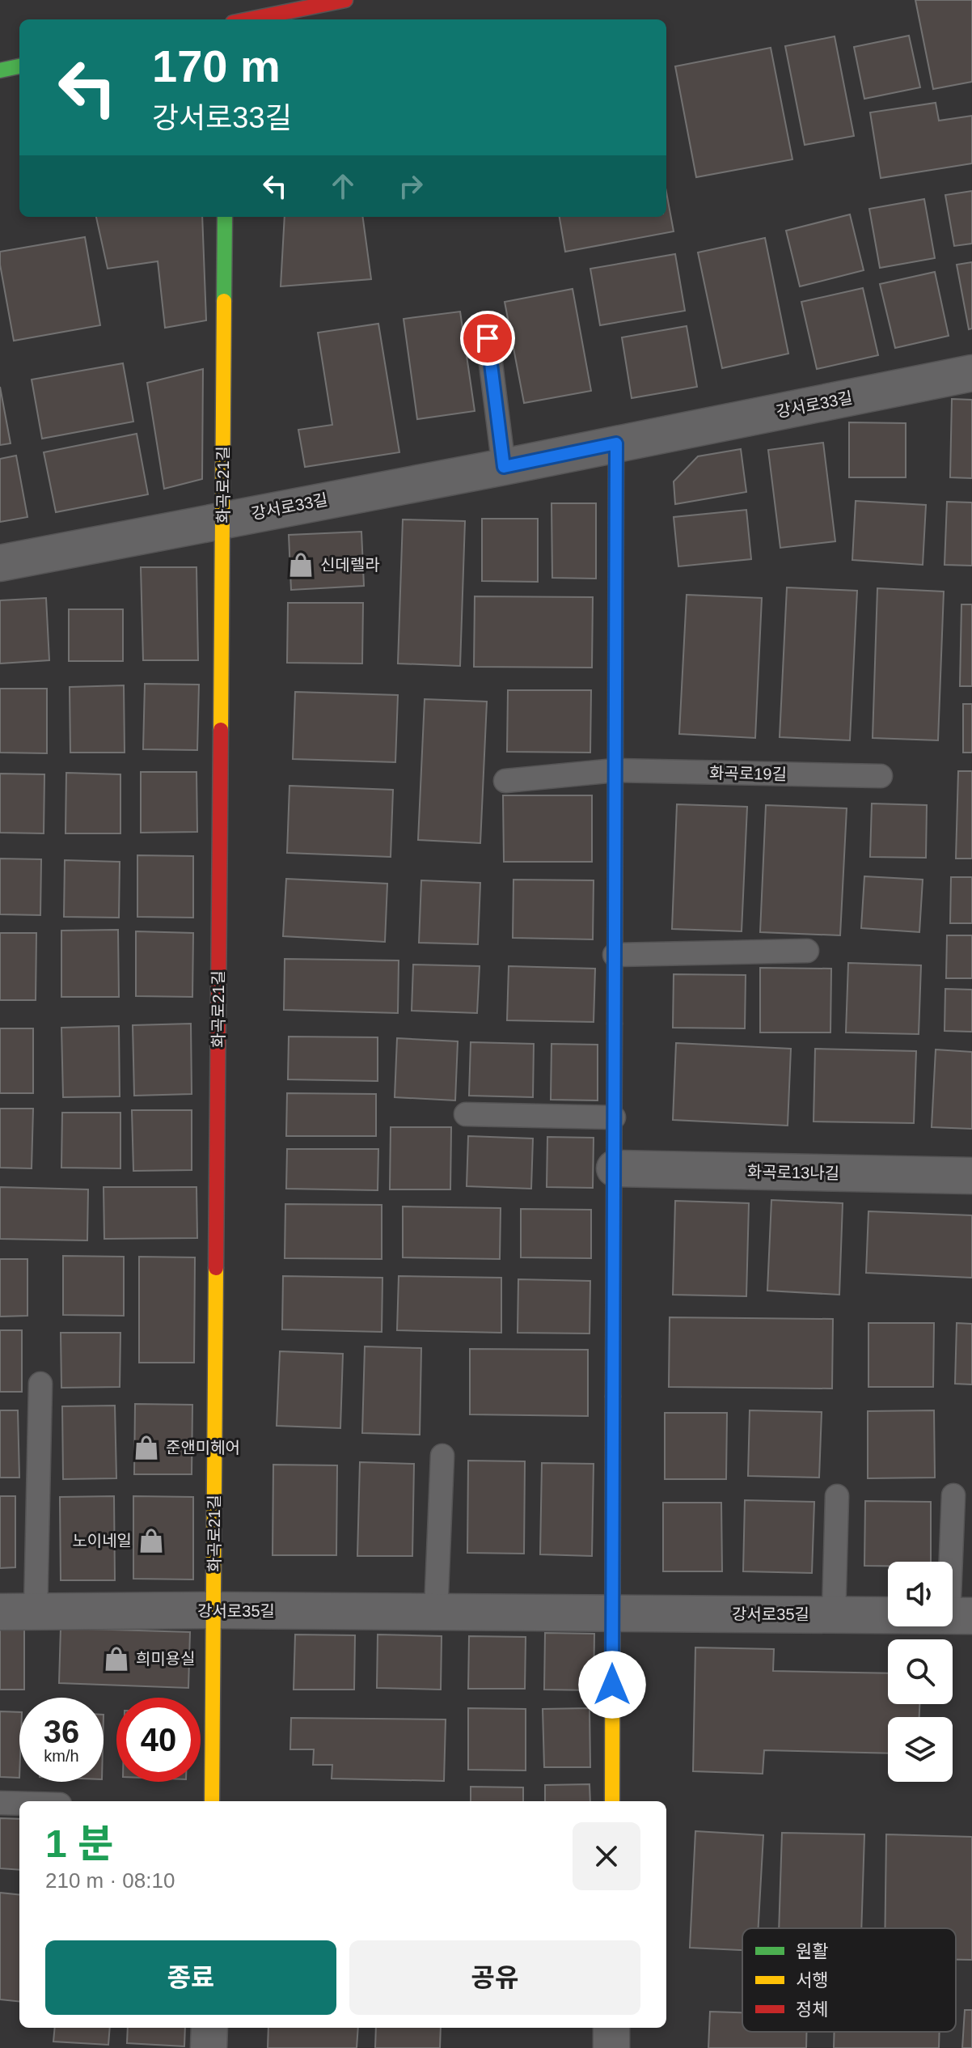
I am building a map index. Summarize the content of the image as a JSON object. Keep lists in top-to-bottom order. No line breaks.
{"streets":{"street":["강서로33길","화곡로21길","화곡로13나길","강서로35길"],"lane":["화곡로19길"]},"crossings":[["강서로33길","화곡로21길"],["화곡로21길","강서로35길"]],"places":{"shop":["신데렐라","준앤미헤어","노이네일","희미용실"]},"legend":["원활","서행","정체"],"page":{"turn":["170 m","강서로33길"],"speed":"36 km/h","limit":"40","heading":["1 분","210 m · 08:10"],"buttons":["종료","공유"]}}
